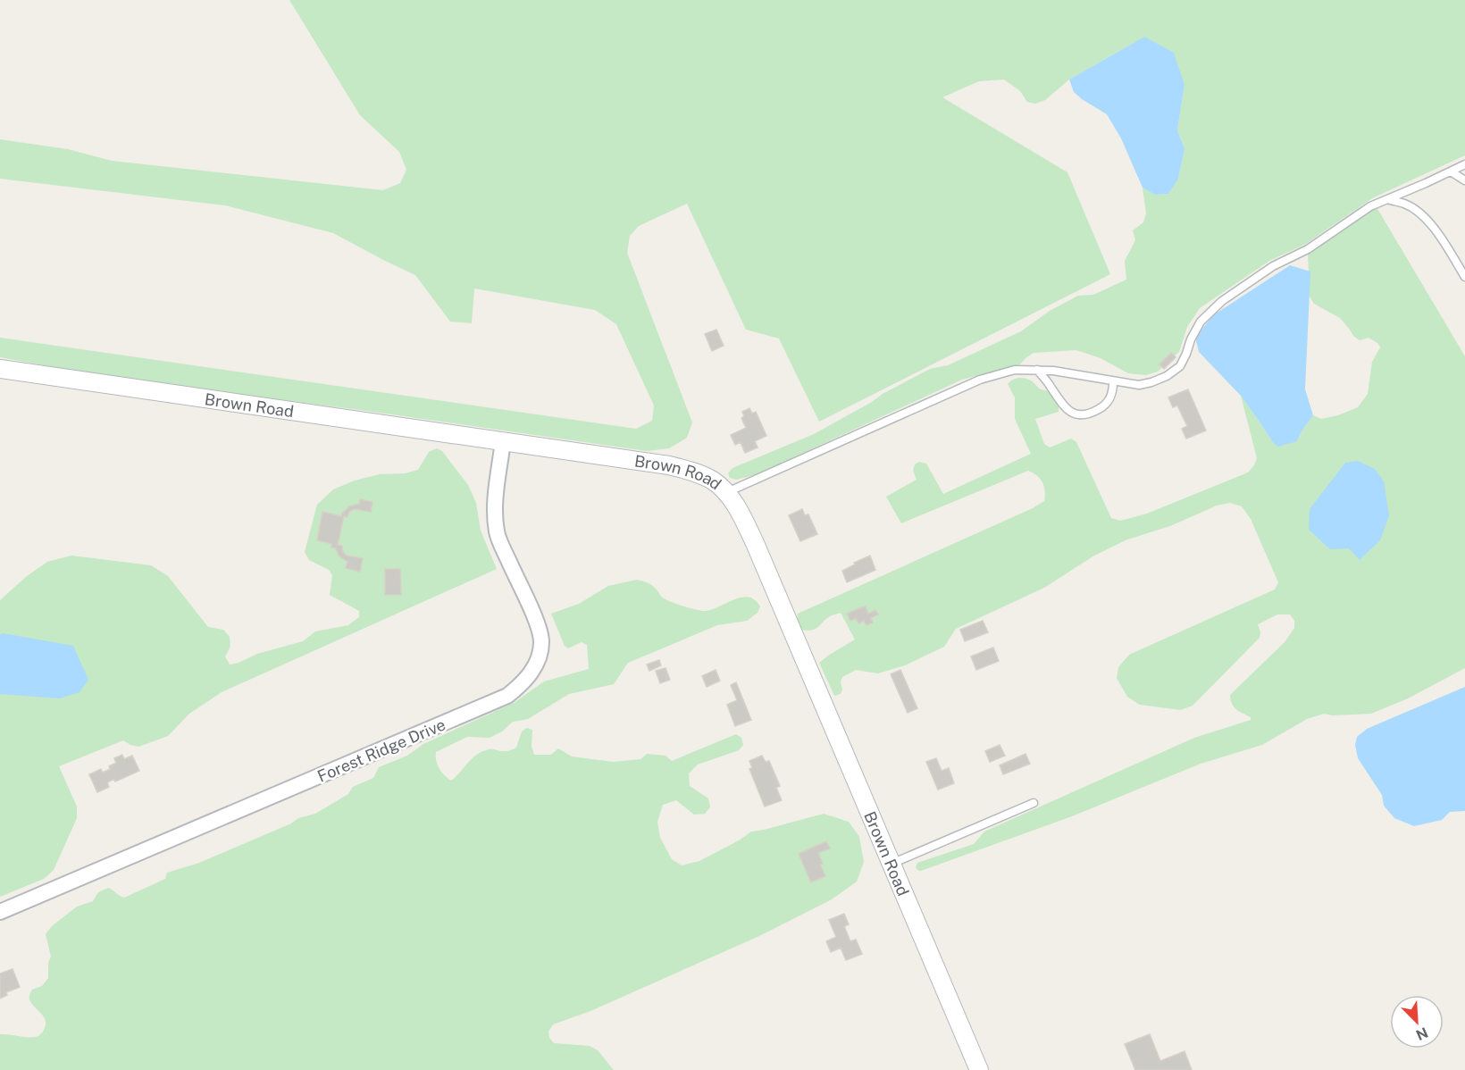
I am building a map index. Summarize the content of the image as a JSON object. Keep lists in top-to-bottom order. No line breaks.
{"streets":{"street":["Brown Road","Forest Ridge Drive"]},"crossings":[["Brown Road","Forest Ridge Drive"]],"north":"bottom right"}
